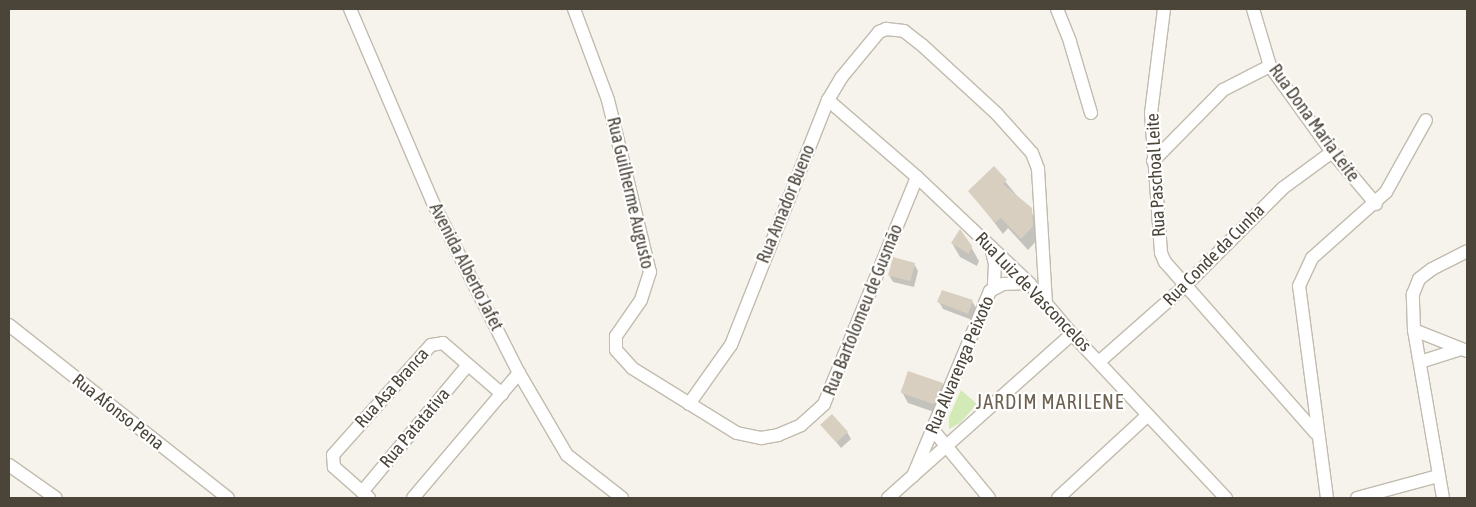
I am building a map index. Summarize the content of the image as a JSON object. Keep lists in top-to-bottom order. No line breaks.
{"streets":{"street":["Rua Dona Maria Leite","Rua Paschoal Leite","Rua Guilherme Augusto","Rua Amador Bueno","Rua Conde da Cunha","Avenida Alberto Jafet","Rua Luiz de Vasconcelos","Rua Bartolomeu de Gusmão","Rua Alvarenga Peixoto","Rua Asa Branca","Rua Afonso Pena","Rua Patatativa"]},"crossings":[["Rua Dona Maria Leite","Rua Conde da Cunha"],["Rua Paschoal Leite","Rua Conde da Cunha"],["Rua Guilherme Augusto","Rua Bartolomeu de Gusmão"],["Rua Amador Bueno","Rua Luiz de Vasconcelos"],["Rua Amador Bueno","Rua Bartolomeu de Gusmão"],["Rua Conde da Cunha","Rua Luiz de Vasconcelos"],["Rua Luiz de Vasconcelos","Rua Bartolomeu de Gusmão"],["Rua Luiz de Vasconcelos","Rua Alvarenga Peixoto"],["Rua Asa Branca","Rua Patatativa"]],"districts":["JARDIM MARILENE"]}
